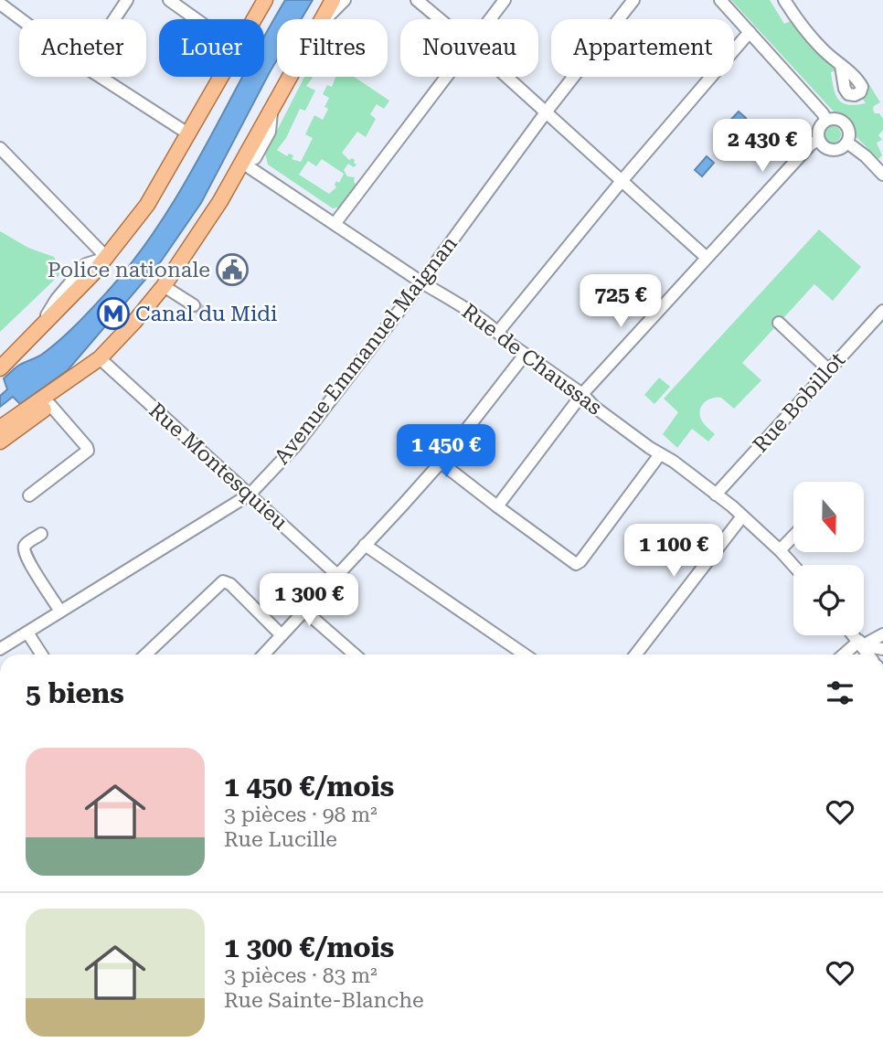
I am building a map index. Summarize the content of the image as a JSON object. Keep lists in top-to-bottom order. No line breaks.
{"streets":{"street":["Avenue Emmanuel Maignan","Rue de Chaussas","Rue Bobillot","Rue Montesquieu"]},"crossings":[["Avenue Emmanuel Maignan","Rue de Chaussas"],["Avenue Emmanuel Maignan","Rue Montesquieu"],["Rue de Chaussas","Rue Bobillot"]],"places":{"public building":["Police nationale"],"metro station":["Canal du Midi"]},"north":"bottom","page":{"chip":["Acheter","Louer","Filtres","Nouveau","Appartement"],"price":["2 430 €","725 €","1 450 €","1 100 €","1 300 €"],"heading":"5 biens","list":[{"name":"1 450 €/mois","note":"3 pièces · 98 m² · Rue Lucille"},{"name":"1 300 €/mois","note":"3 pièces · 83 m² · Rue Sainte-Blanche"}]}}
